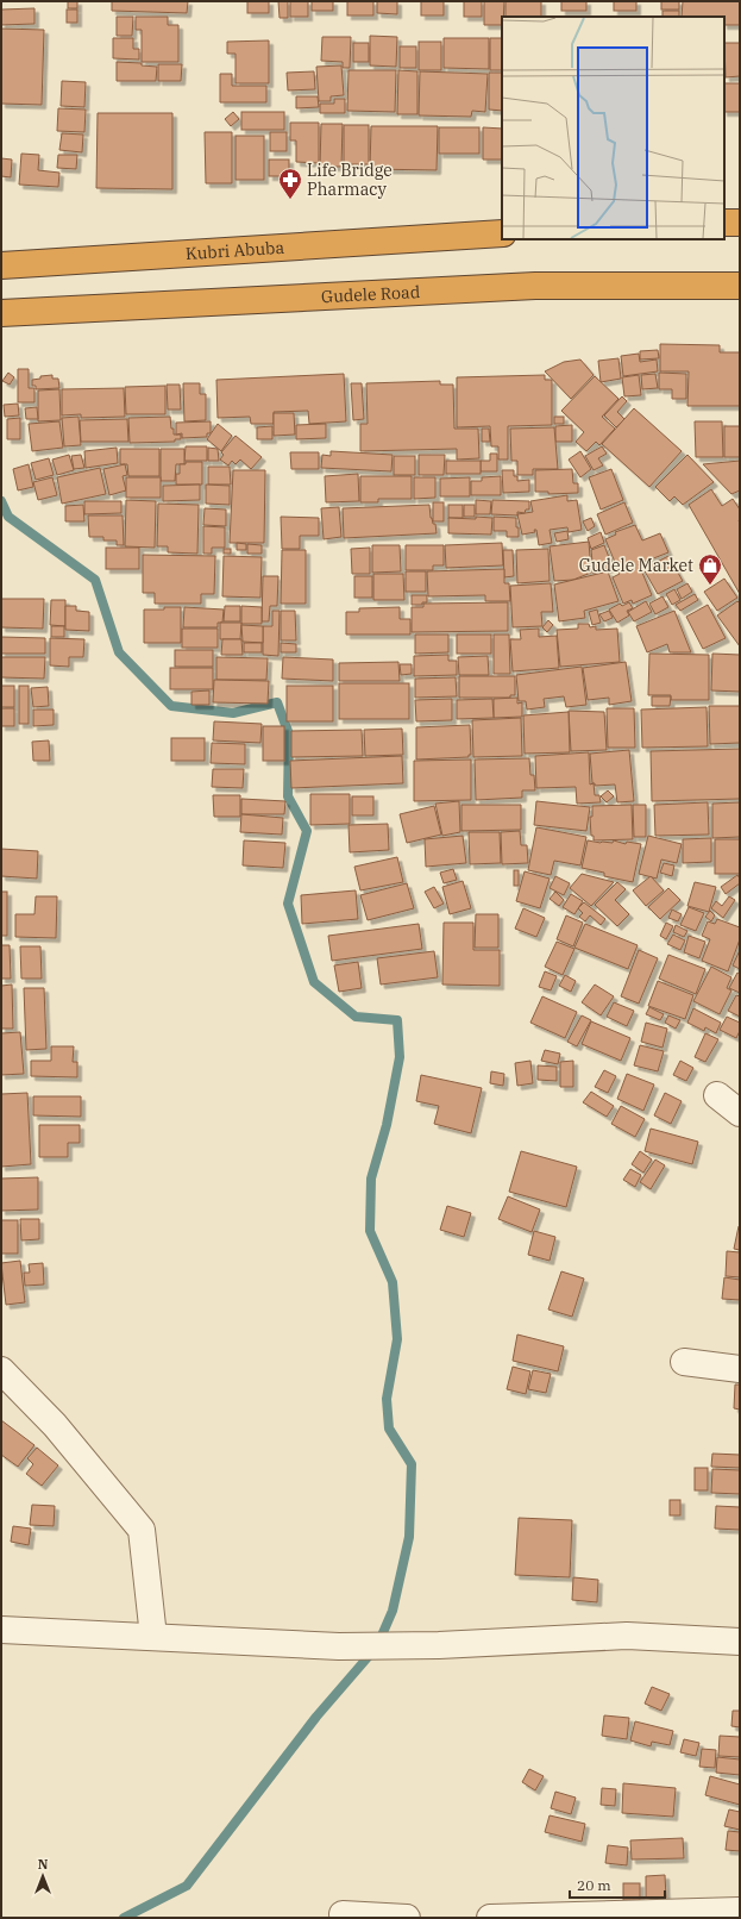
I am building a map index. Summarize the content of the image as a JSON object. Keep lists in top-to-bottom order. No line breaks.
{"streets":{"highway":["Kubri Abuba","Gudele Road"]},"places":{"pharmacy":["Life Bridge Pharmacy"],"shop":["Gudele Market"]},"scale_bar":"20 m","north":"top"}
